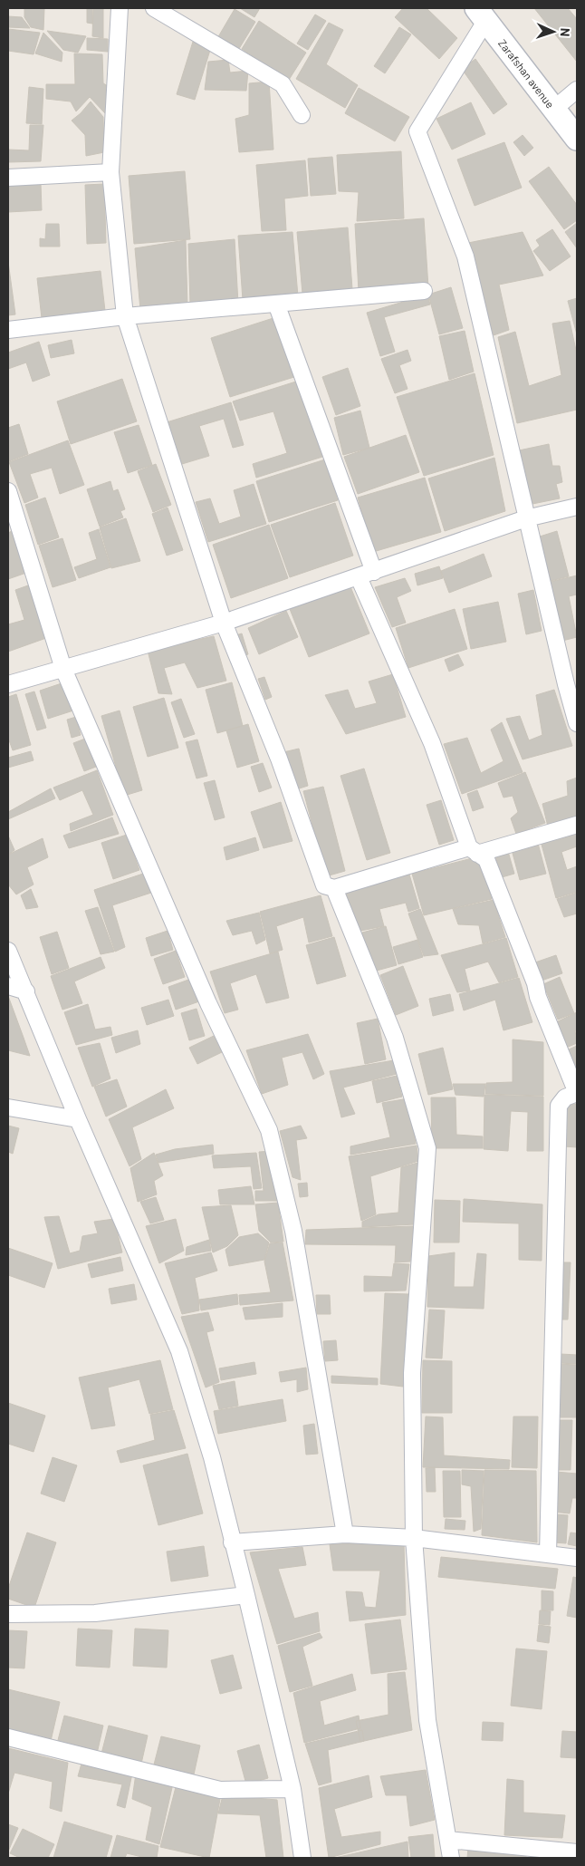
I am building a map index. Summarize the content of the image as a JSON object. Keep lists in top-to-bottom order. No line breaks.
{"streets":{"main road":["Zarafshan avenue"]},"north":"right"}
